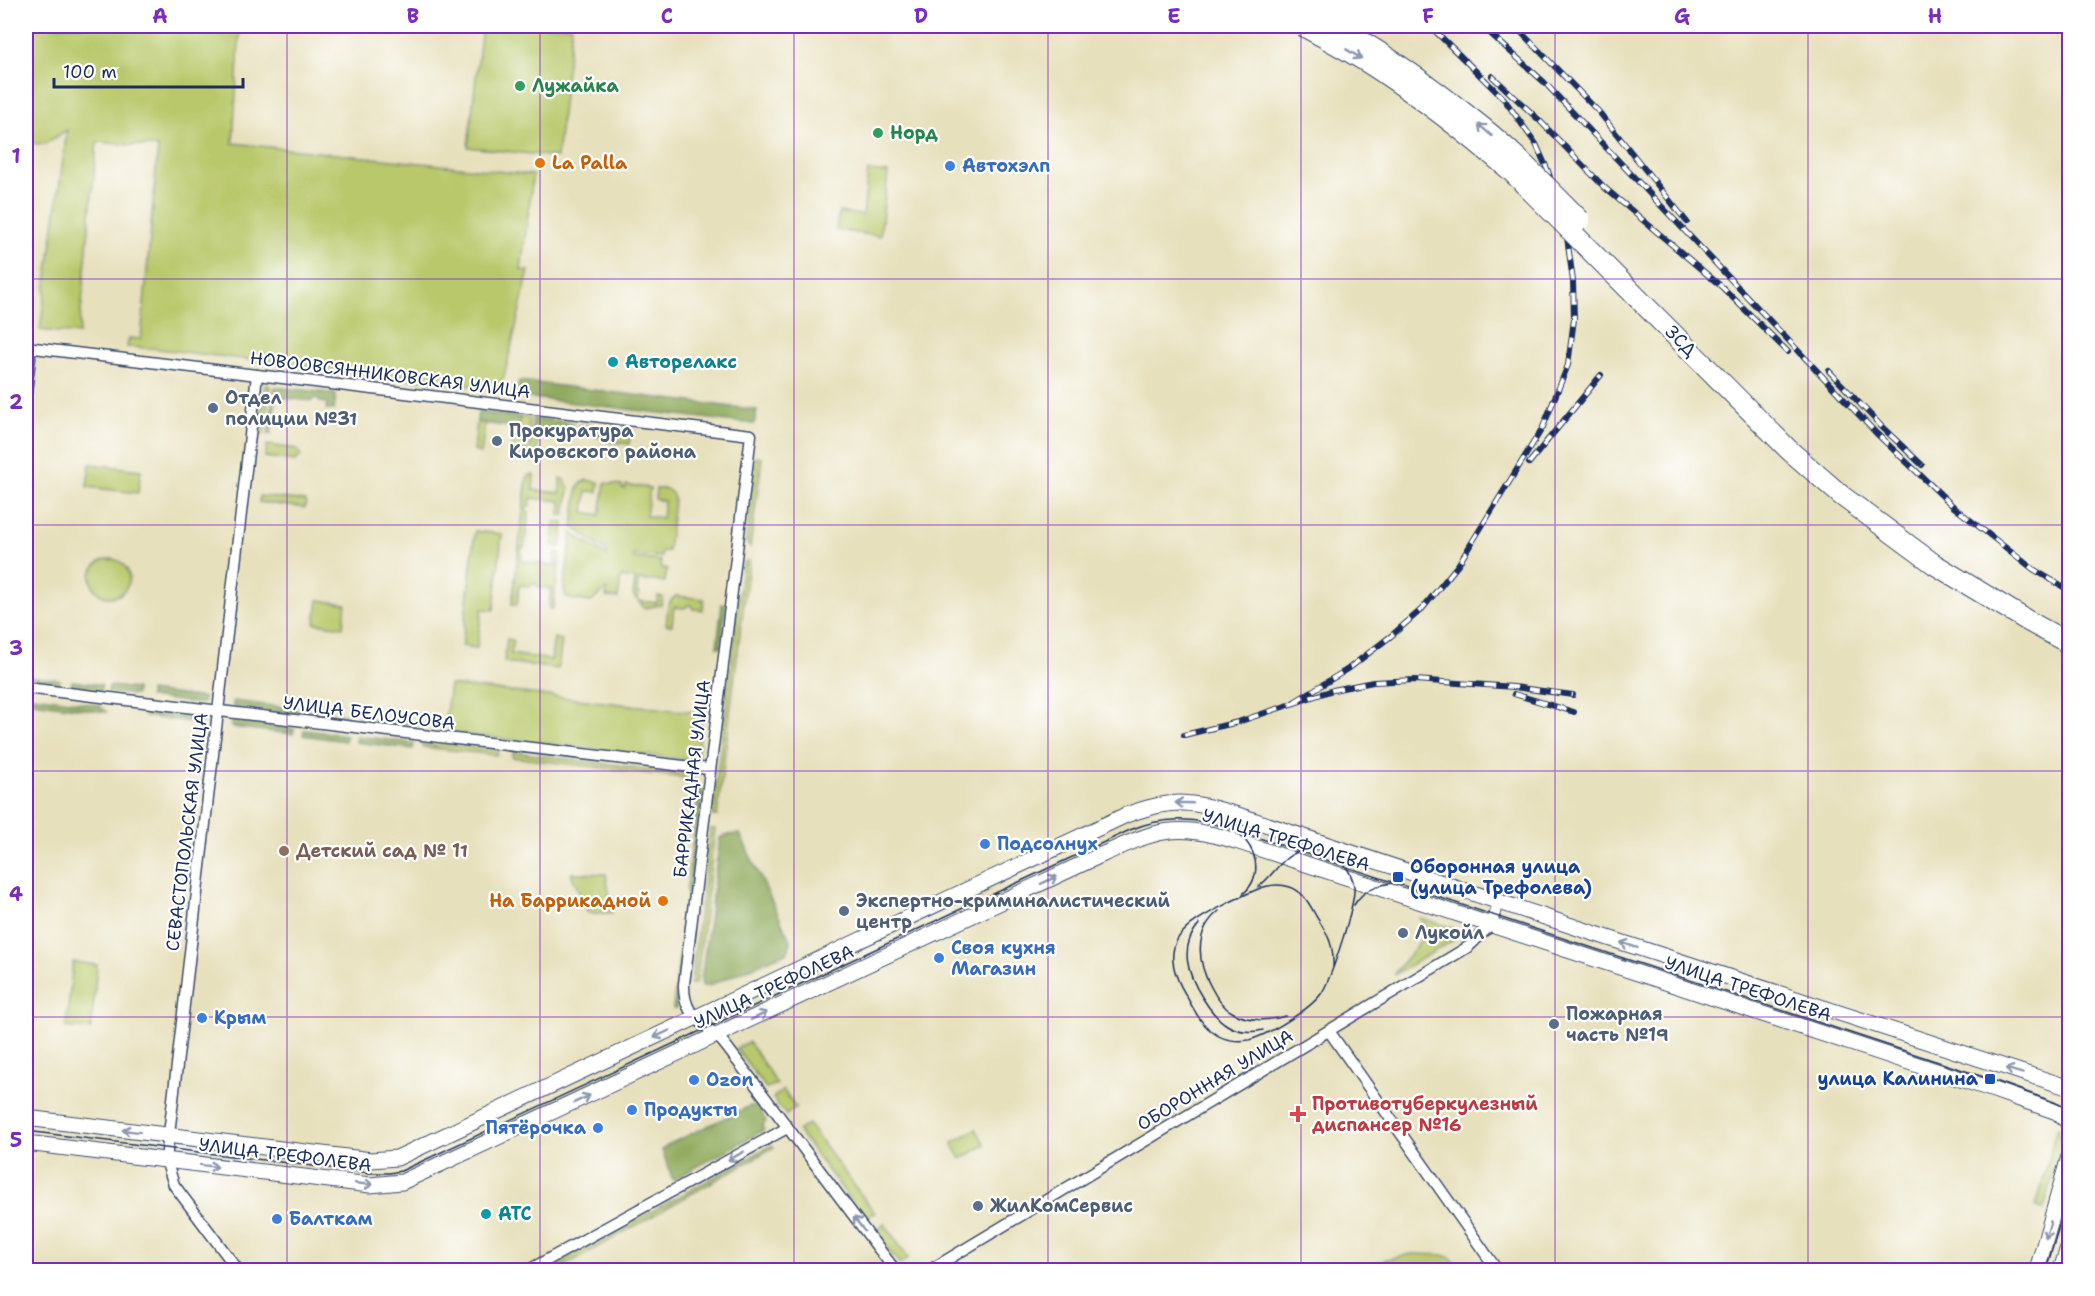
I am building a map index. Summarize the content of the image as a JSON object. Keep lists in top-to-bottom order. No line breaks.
{"streets":{"highway":["ЗСД"],"street":["НОВООВСЯННИКОВСКАЯ УЛИЦА","УЛИЦА БЕЛОУСОВА","БАРРИКАДНАЯ УЛИЦА","СЕВАСТОПОЛЬСКАЯ УЛИЦА","УЛИЦА ТРЕФОЛЕВА","ОБОРОННАЯ УЛИЦА"]},"crossings":[["НОВООВСЯННИКОВСКАЯ УЛИЦА","БАРРИКАДНАЯ УЛИЦА"],["НОВООВСЯННИКОВСКАЯ УЛИЦА","СЕВАСТОПОЛЬСКАЯ УЛИЦА"],["УЛИЦА БЕЛОУСОВА","БАРРИКАДНАЯ УЛИЦА"],["УЛИЦА БЕЛОУСОВА","СЕВАСТОПОЛЬСКАЯ УЛИЦА"],["БАРРИКАДНАЯ УЛИЦА","УЛИЦА ТРЕФОЛЕВА"],["СЕВАСТОПОЛЬСКАЯ УЛИЦА","УЛИЦА ТРЕФОЛЕВА"],["УЛИЦА ТРЕФОЛЕВА","ОБОРОННАЯ УЛИЦА"]],"places":{"other":["Лужайка","Норд","La Palla","Автохэлп","Авторелакс","Отдел полиции №31","Прокуратура Кировского района","Подсолнух","Детский сад № 11","На Баррикадной","Экспертно-криминалистический центр","Лукойл","Своя кухня Магазин","Крым","Пожарная часть №19","Ozon","Продукты","Пятёрочка","ЖилКомСервис","АТС","Балткам"],"transit":["Оборонная улица (улица Трефолева)","улица Калинина"],"health":["Противотуберкулезный диспансер №16"]},"scale_bar":"100 m","grid":{"columns":["A","B","C","D","E","F","G","H"],"rows":["1","2","3","4","5"]}}
